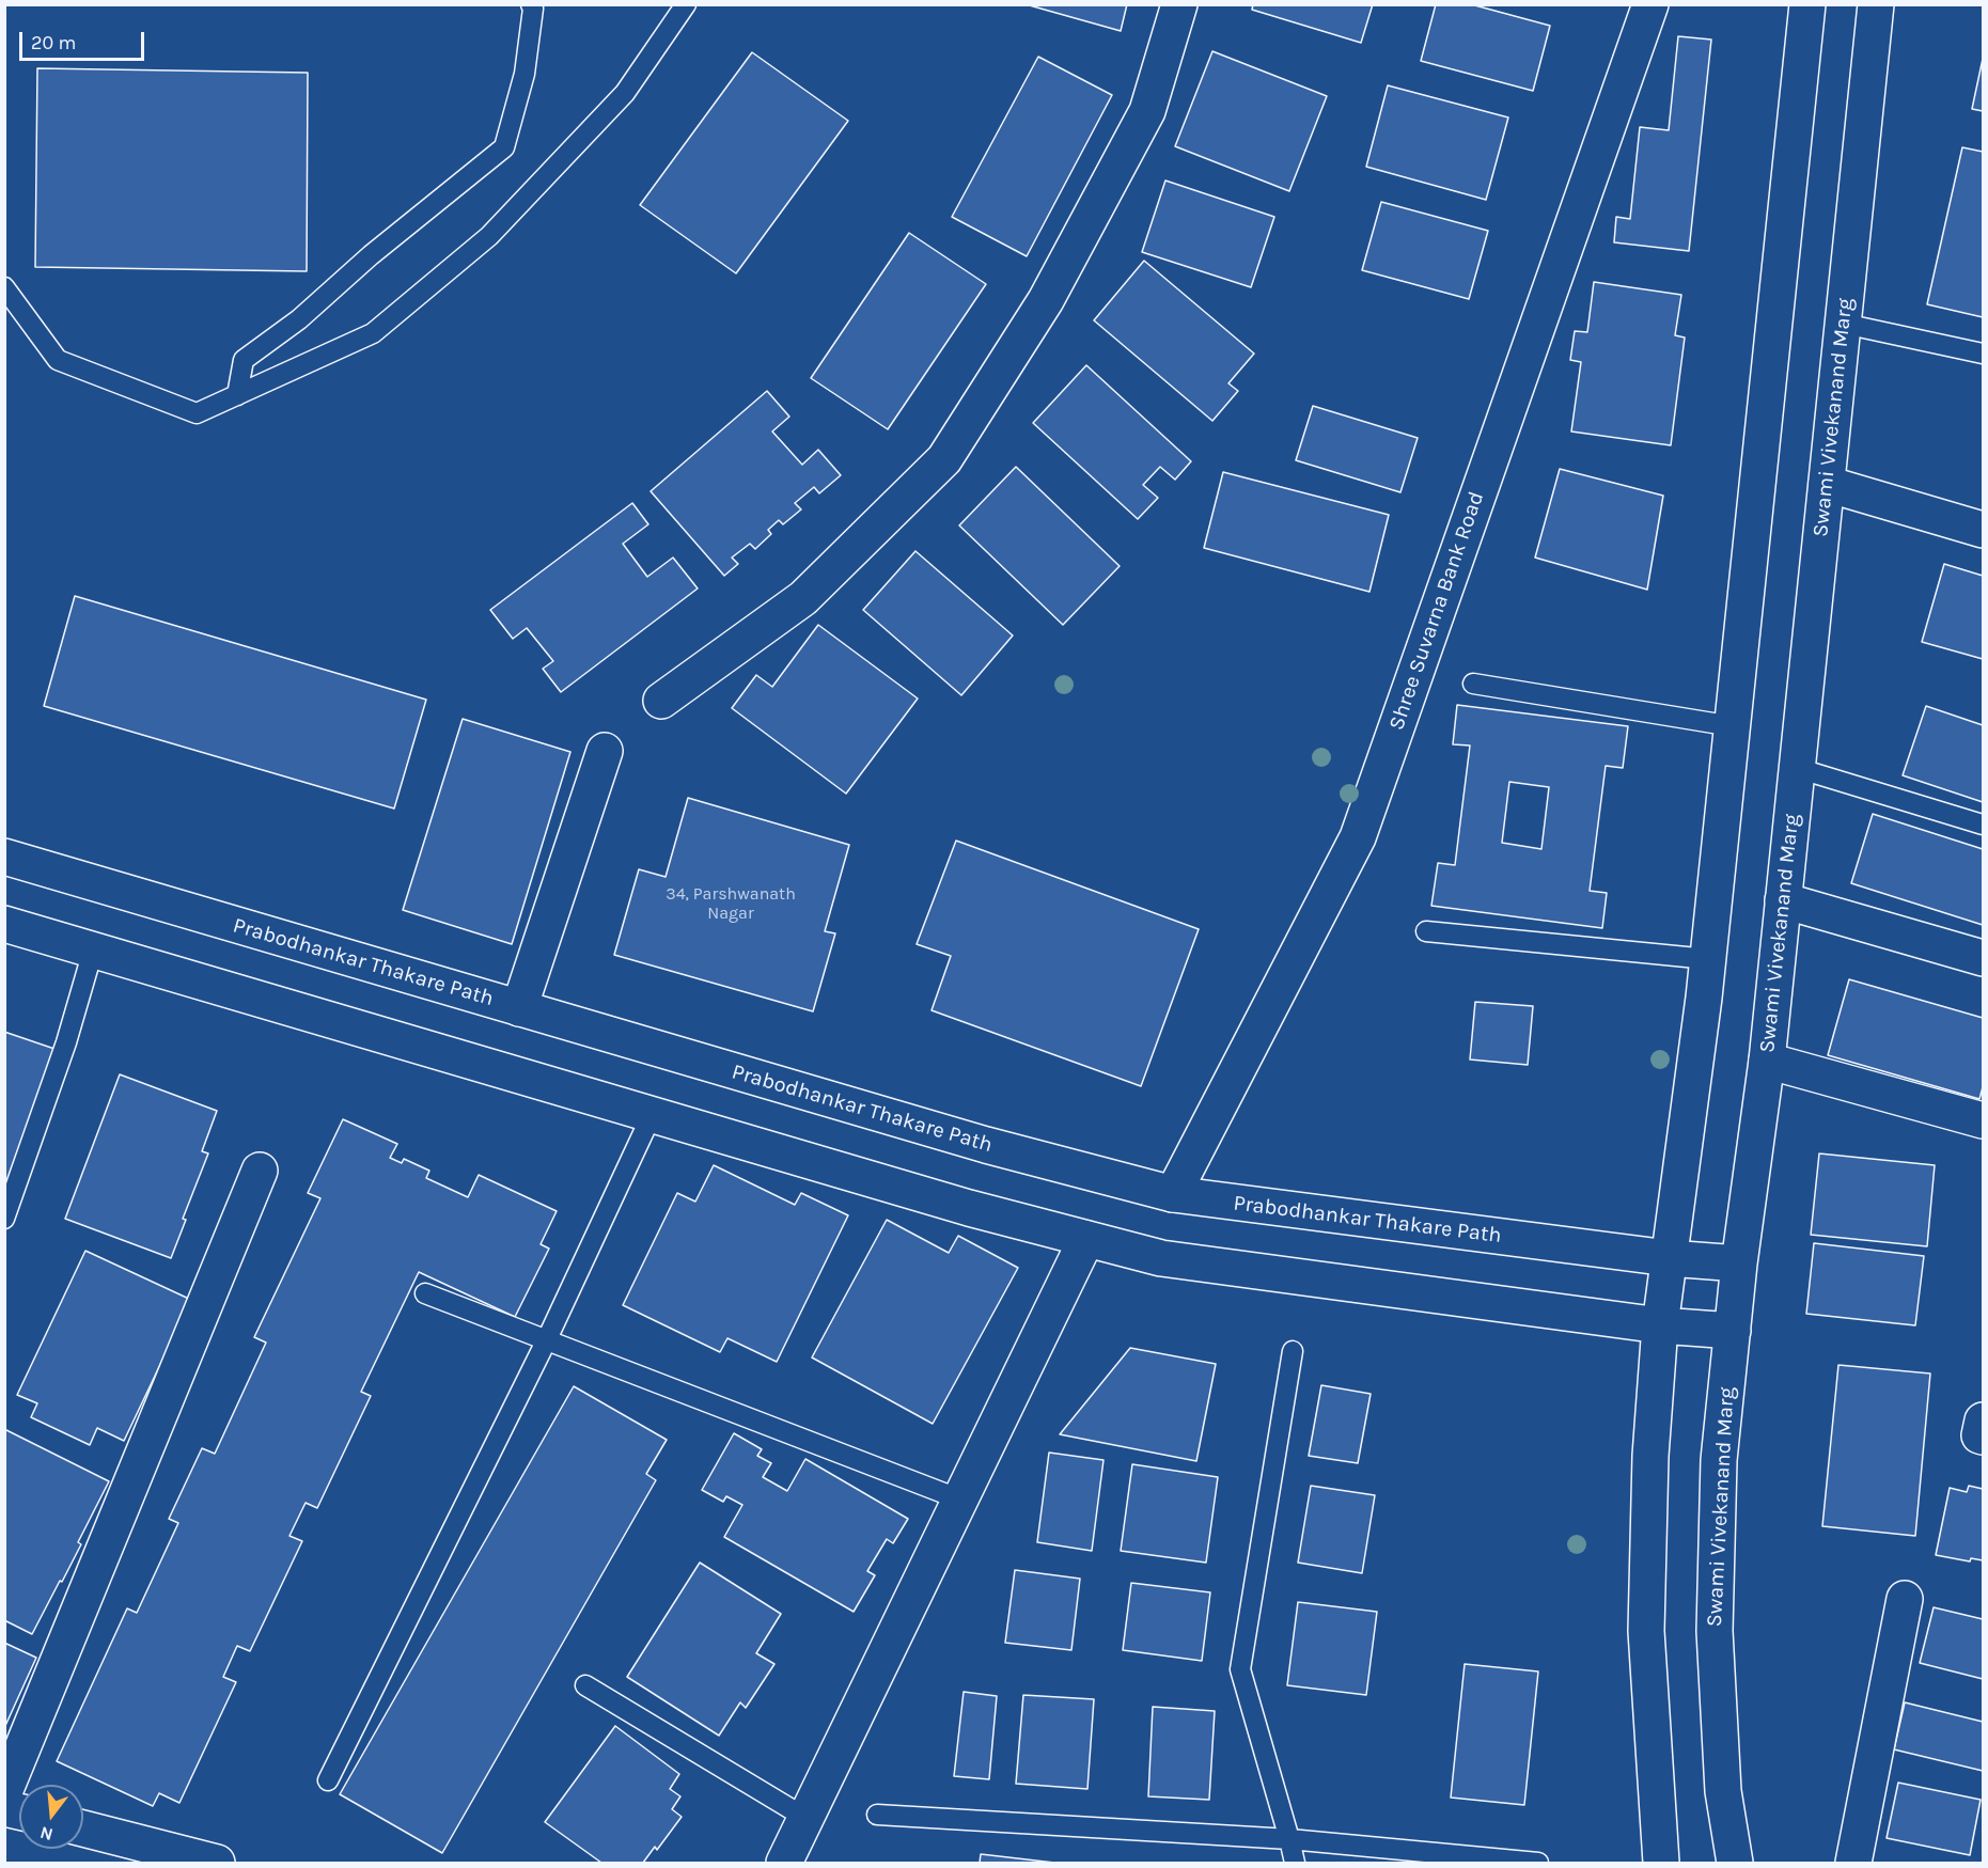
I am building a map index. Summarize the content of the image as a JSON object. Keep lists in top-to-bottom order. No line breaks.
{"streets":{"main road":["Swami Vivekanand Marg","Shree Suvarna Bank Road","Prabodhankar Thakare Path"]},"crossings":[["Swami Vivekanand Marg","Prabodhankar Thakare Path"],["Shree Suvarna Bank Road","Prabodhankar Thakare Path"]],"house_numbers":["34, Parshwanath Nagar"],"scale_bar":"20 m","north":"bottom"}
